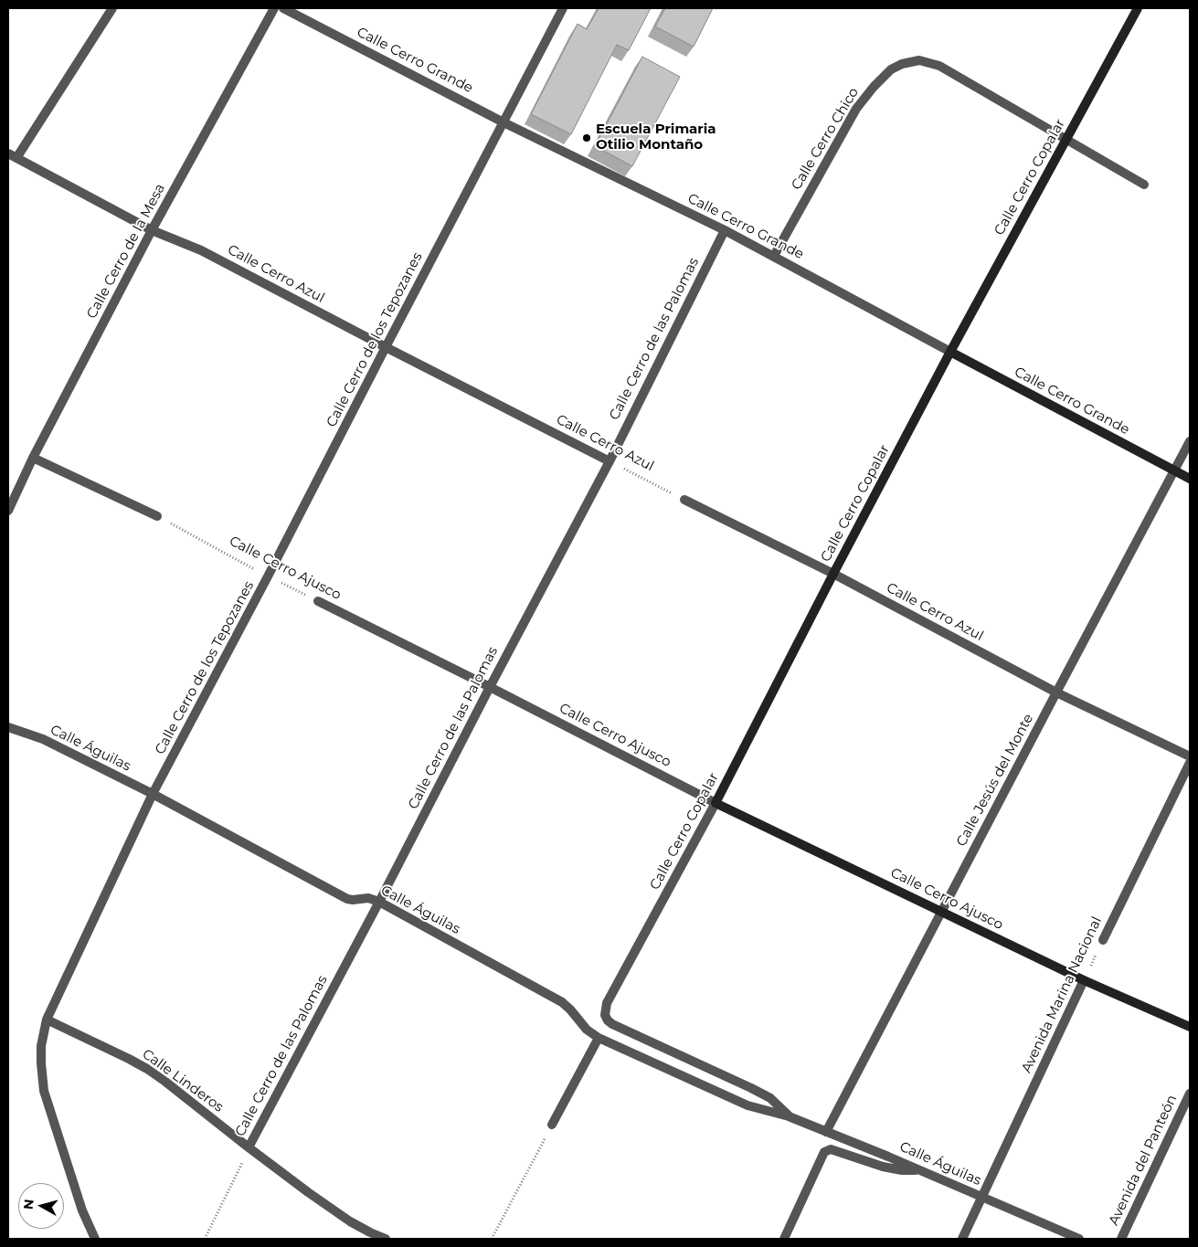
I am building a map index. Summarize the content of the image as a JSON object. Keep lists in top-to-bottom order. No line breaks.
{"streets":{"street":["Calle Cerro Grande","Calle Cerro Chico","Calle Cerro Copalar","Calle Cerro de la Mesa","Calle Cerro Azul","Calle Cerro de las Palomas","Calle Cerro de los Tepozanes","Calle Cerro Ajusco","Calle Águilas","Calle Jesús del Monte","Avenida Marina Nacional","Calle Linderos","Avenida del Panteón"]},"crossings":[["Calle Cerro Grande","Calle Cerro Chico"],["Calle Cerro Grande","Calle Cerro Copalar"],["Calle Cerro Grande","Calle Cerro de las Palomas"],["Calle Cerro Grande","Calle Cerro de los Tepozanes"],["Calle Cerro Grande","Calle Jesús del Monte"],["Calle Cerro Chico","Calle Cerro Copalar"],["Calle Cerro Copalar","Calle Cerro Azul"],["Calle Cerro Copalar","Calle Cerro Ajusco"],["Calle Cerro Copalar","Calle Águilas"],["Calle Cerro de la Mesa","Calle Cerro Azul"],["Calle Cerro Azul","Calle Cerro de las Palomas"],["Calle Cerro Azul","Calle Cerro de los Tepozanes"],["Calle Cerro Azul","Calle Jesús del Monte"],["Calle Cerro de las Palomas","Calle Cerro Ajusco"],["Calle Cerro de las Palomas","Calle Águilas"],["Calle Cerro de las Palomas","Calle Linderos"],["Calle Cerro de los Tepozanes","Calle Cerro Ajusco"],["Calle Cerro de los Tepozanes","Calle Águilas"],["Calle Cerro de los Tepozanes","Calle Linderos"],["Calle Cerro Ajusco","Calle Jesús del Monte"],["Calle Cerro Ajusco","Avenida Marina Nacional"],["Calle Águilas","Calle Jesús del Monte"],["Calle Águilas","Avenida Marina Nacional"]],"places":["Escuela Primaria Otilio Montaño"],"north":"left"}
